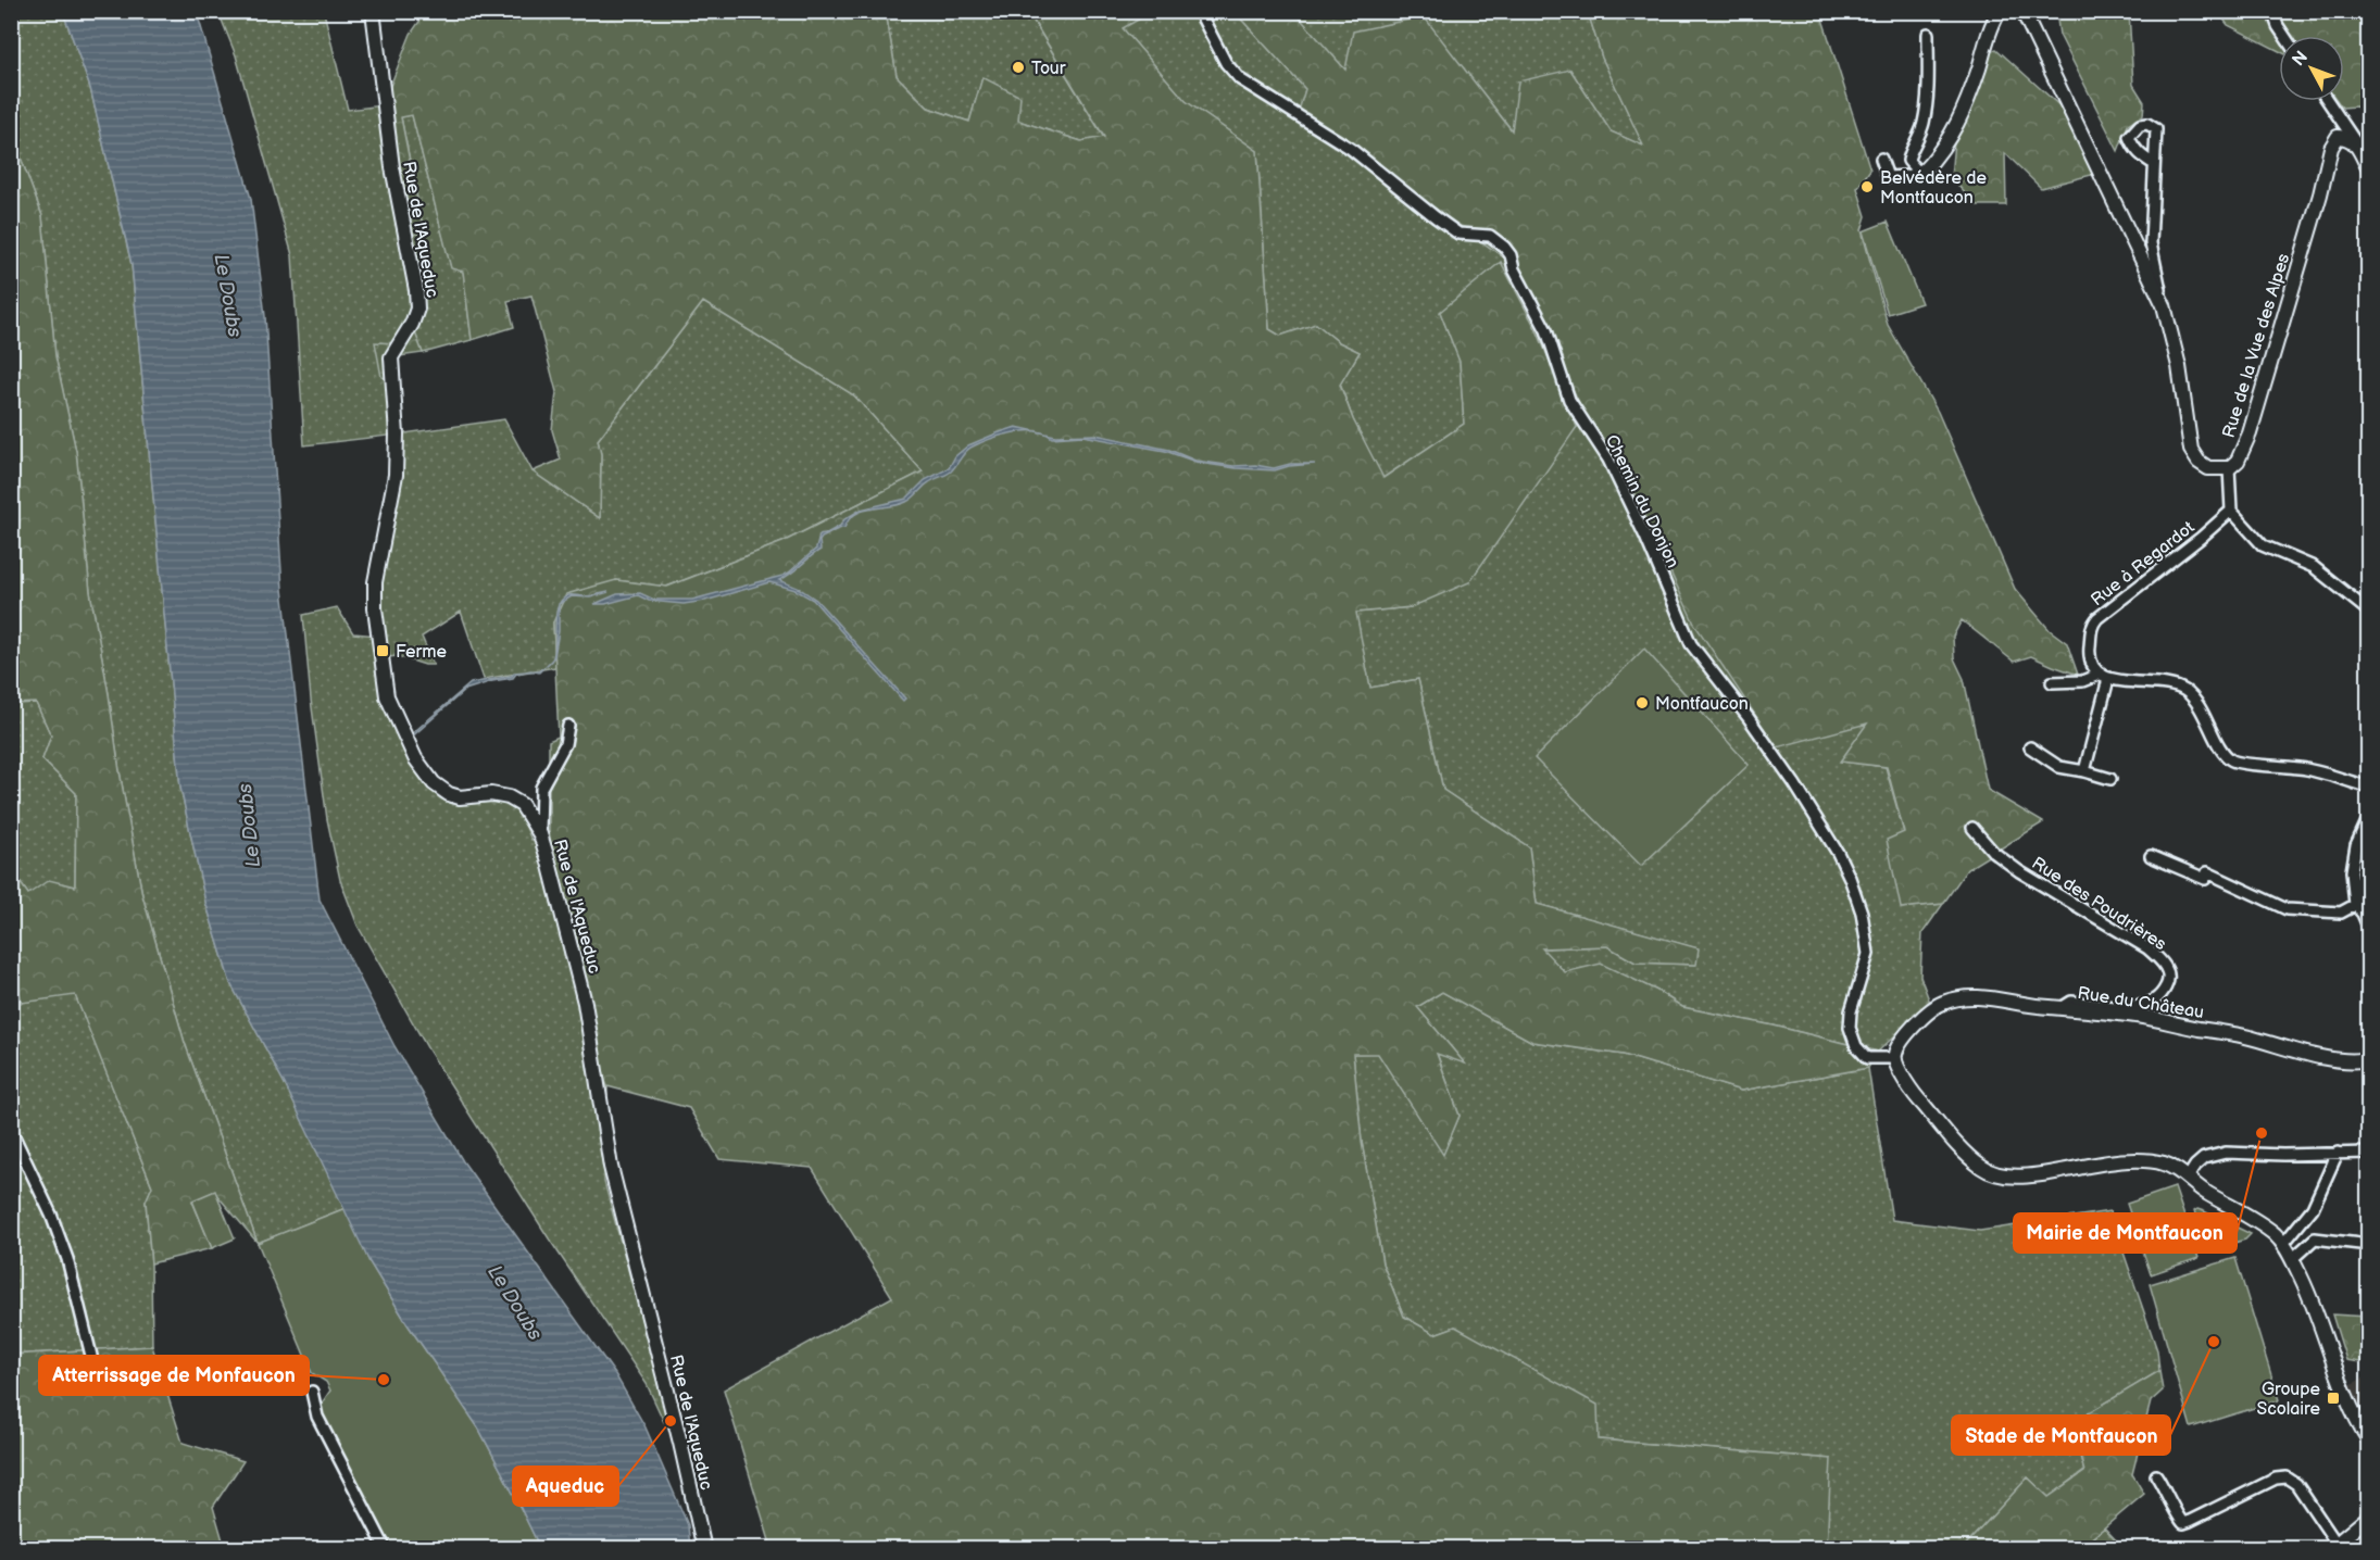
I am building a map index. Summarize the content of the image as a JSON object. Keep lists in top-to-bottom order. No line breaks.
{"streets":{"street":["Rue de l'Aqueduc","Rue de la Vue des Alpes","Chemin du Donjon","Rue à Regardot","Rue des Poudrières","Rue du Château"]},"crossings":[["Chemin du Donjon","Rue du Château"],["Rue des Poudrières","Rue du Château"]],"water":["Le Doubs"],"places":{"other":["Tour","Belvédère de Montfaucon","Montfaucon","Mairie de Montfaucon","Stade de Montfaucon","Atterrissage de Monfaucon","Aqueduc"],"transit":["Ferme","Groupe Scolaire"]},"north":"top left"}
